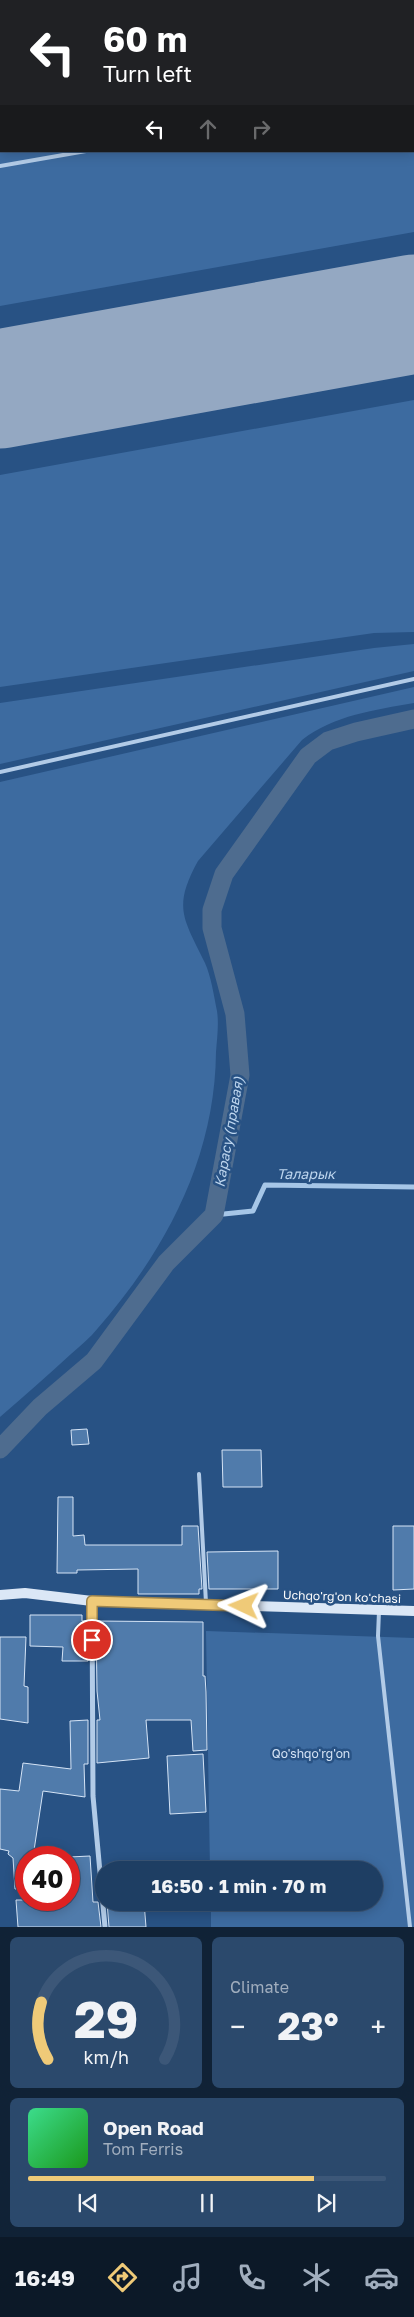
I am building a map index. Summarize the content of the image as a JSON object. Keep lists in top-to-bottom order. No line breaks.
{"streets":{"street":["Uchqo'rg'on ko'chasi"]},"water":["Карасу (правая)","Таларык"],"parks":["Qo'shqo'rg'on"],"page":{"turn":["60 m","Turn left"],"limit":"40","trip":"16:50 · 1 min · 70 m","tile":"Climate","heat":["−","23°","+"],"song":["Open Road","Tom Ferris"],"tabs":"16:49","gauge":["29","km/h"]}}
